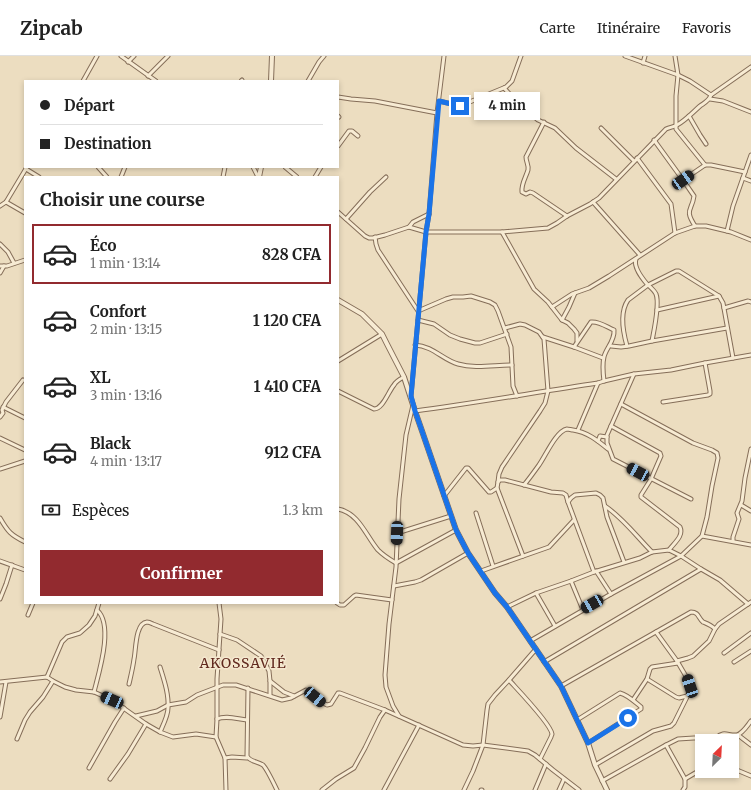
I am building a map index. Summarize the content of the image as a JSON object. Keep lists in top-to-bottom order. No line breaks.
{"districts":["AKOSSAVIÉ"],"north":"top right","page":{"header":"Zipcab","nav":["Carte","Itinéraire","Favoris"],"banner":["Départ","Destination"],"bubble":"4 min","heading":"Choisir une course","list":[{"name":"Éco","note":"1 min · 13:14","value":"828 CFA"},{"name":"Confort","note":"2 min · 13:15","value":"1 120 CFA"},{"name":"XL","note":"3 min · 13:16","value":"1 410 CFA"},{"name":"Black","note":"4 min · 13:17","value":"912 CFA"}],"pay":["Espèces","1.3 km"],"buttons":"Confirmer"}}
